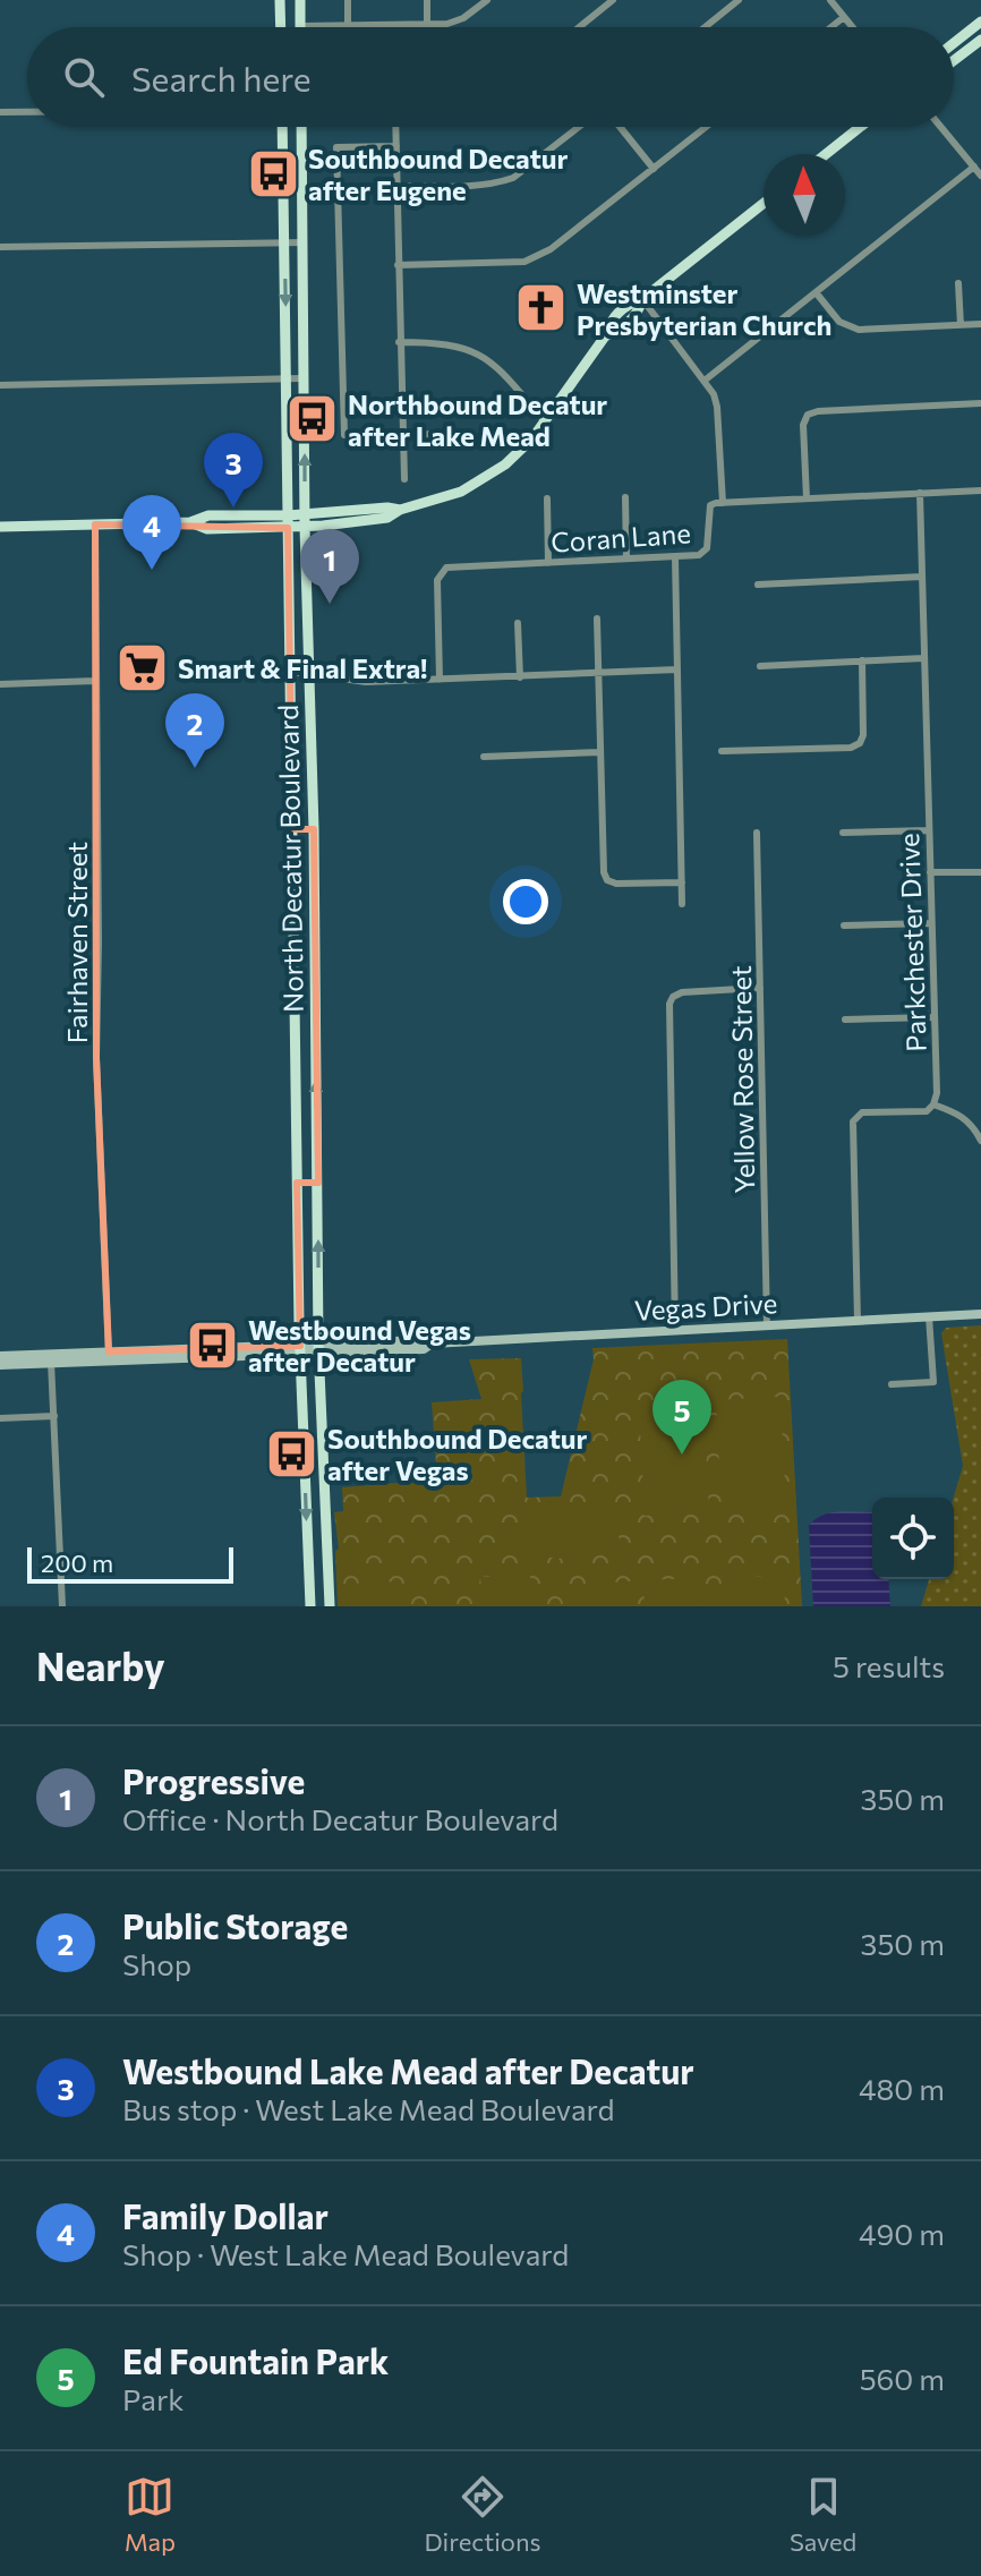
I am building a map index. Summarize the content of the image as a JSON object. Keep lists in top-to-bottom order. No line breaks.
{"streets":{"main road":["North Decatur Boulevard","Vegas Drive"],"street":["Coran Lane","Fairhaven Street","Parkchester Drive","Yellow Rose Street"]},"crossings":[["Coran Lane","Parkchester Drive"],["North Decatur Boulevard","Vegas Drive"],["Fairhaven Street","Vegas Drive"],["Yellow Rose Street","Vegas Drive"]],"places":{"bus stop":["Southbound Decatur after Eugene","Northbound Decatur after Lake Mead","Westbound Vegas after Decatur","Southbound Decatur after Vegas"],"church":["Westminster Presbyterian Church"],"supermarket":["Smart & Final Extra!"]},"scale_bar":"200 m","north":"top","page":{"search":"Search here","pins":["3","4","1","2","5"],"scale":"200 m","heading":["Nearby","5 results"],"list":[{"mark":"1","name":"Progressive","note":"Office · North Decatur Boulevard","value":"350 m"},{"mark":"2","name":"Public Storage","note":"Shop","value":"350 m"},{"mark":"3","name":"Westbound Lake Mead after Decatur","note":"Bus stop · West Lake Mead Boulevard","value":"480 m"},{"mark":"4","name":"Family Dollar","note":"Shop · West Lake Mead Boulevard","value":"490 m"},{"mark":"5","name":"Ed Fountain Park","note":"Park","value":"560 m"}],"nav":["Map","Directions","Saved"]}}
